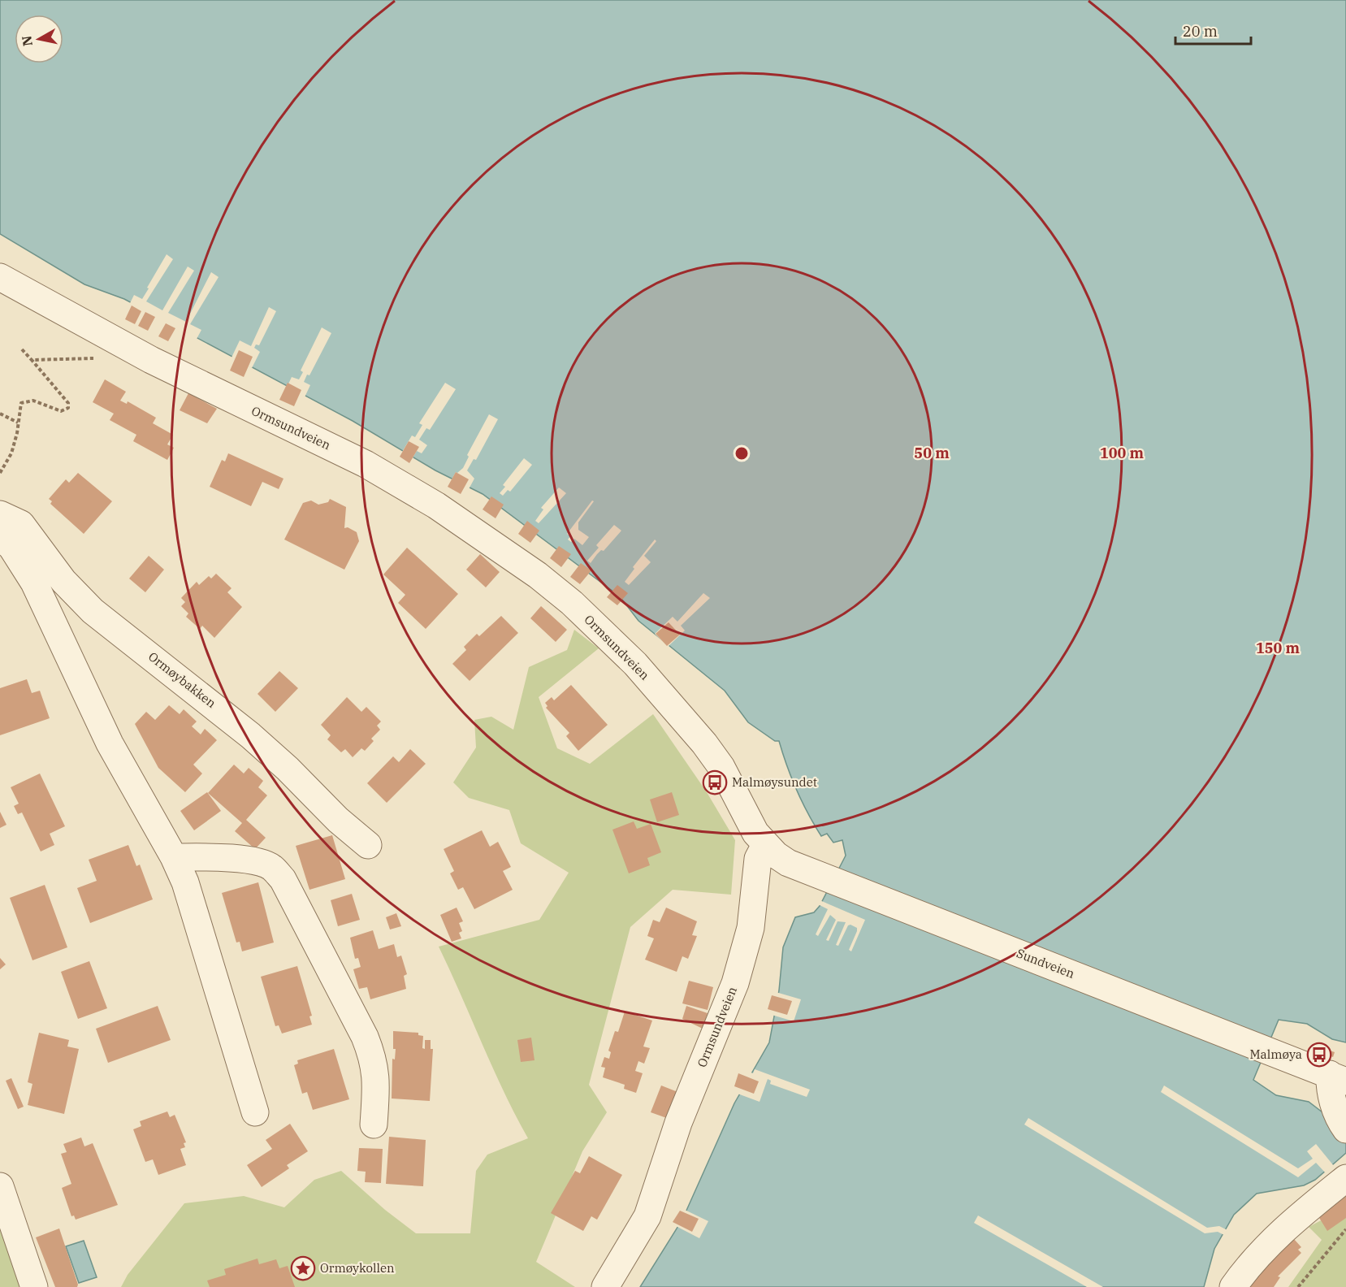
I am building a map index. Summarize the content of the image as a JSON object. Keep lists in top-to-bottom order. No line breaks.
{"streets":{"street":["Ormsundveien","Ormøybakken","Sundveien"]},"crossings":[["Ormsundveien","Sundveien"]],"places":{"bus stop":["Malmøysundet","Malmøya"],"place":["Ormøykollen"]},"scale_bar":"20 m","north":"left","rings":["50 m","100 m","150 m"]}
